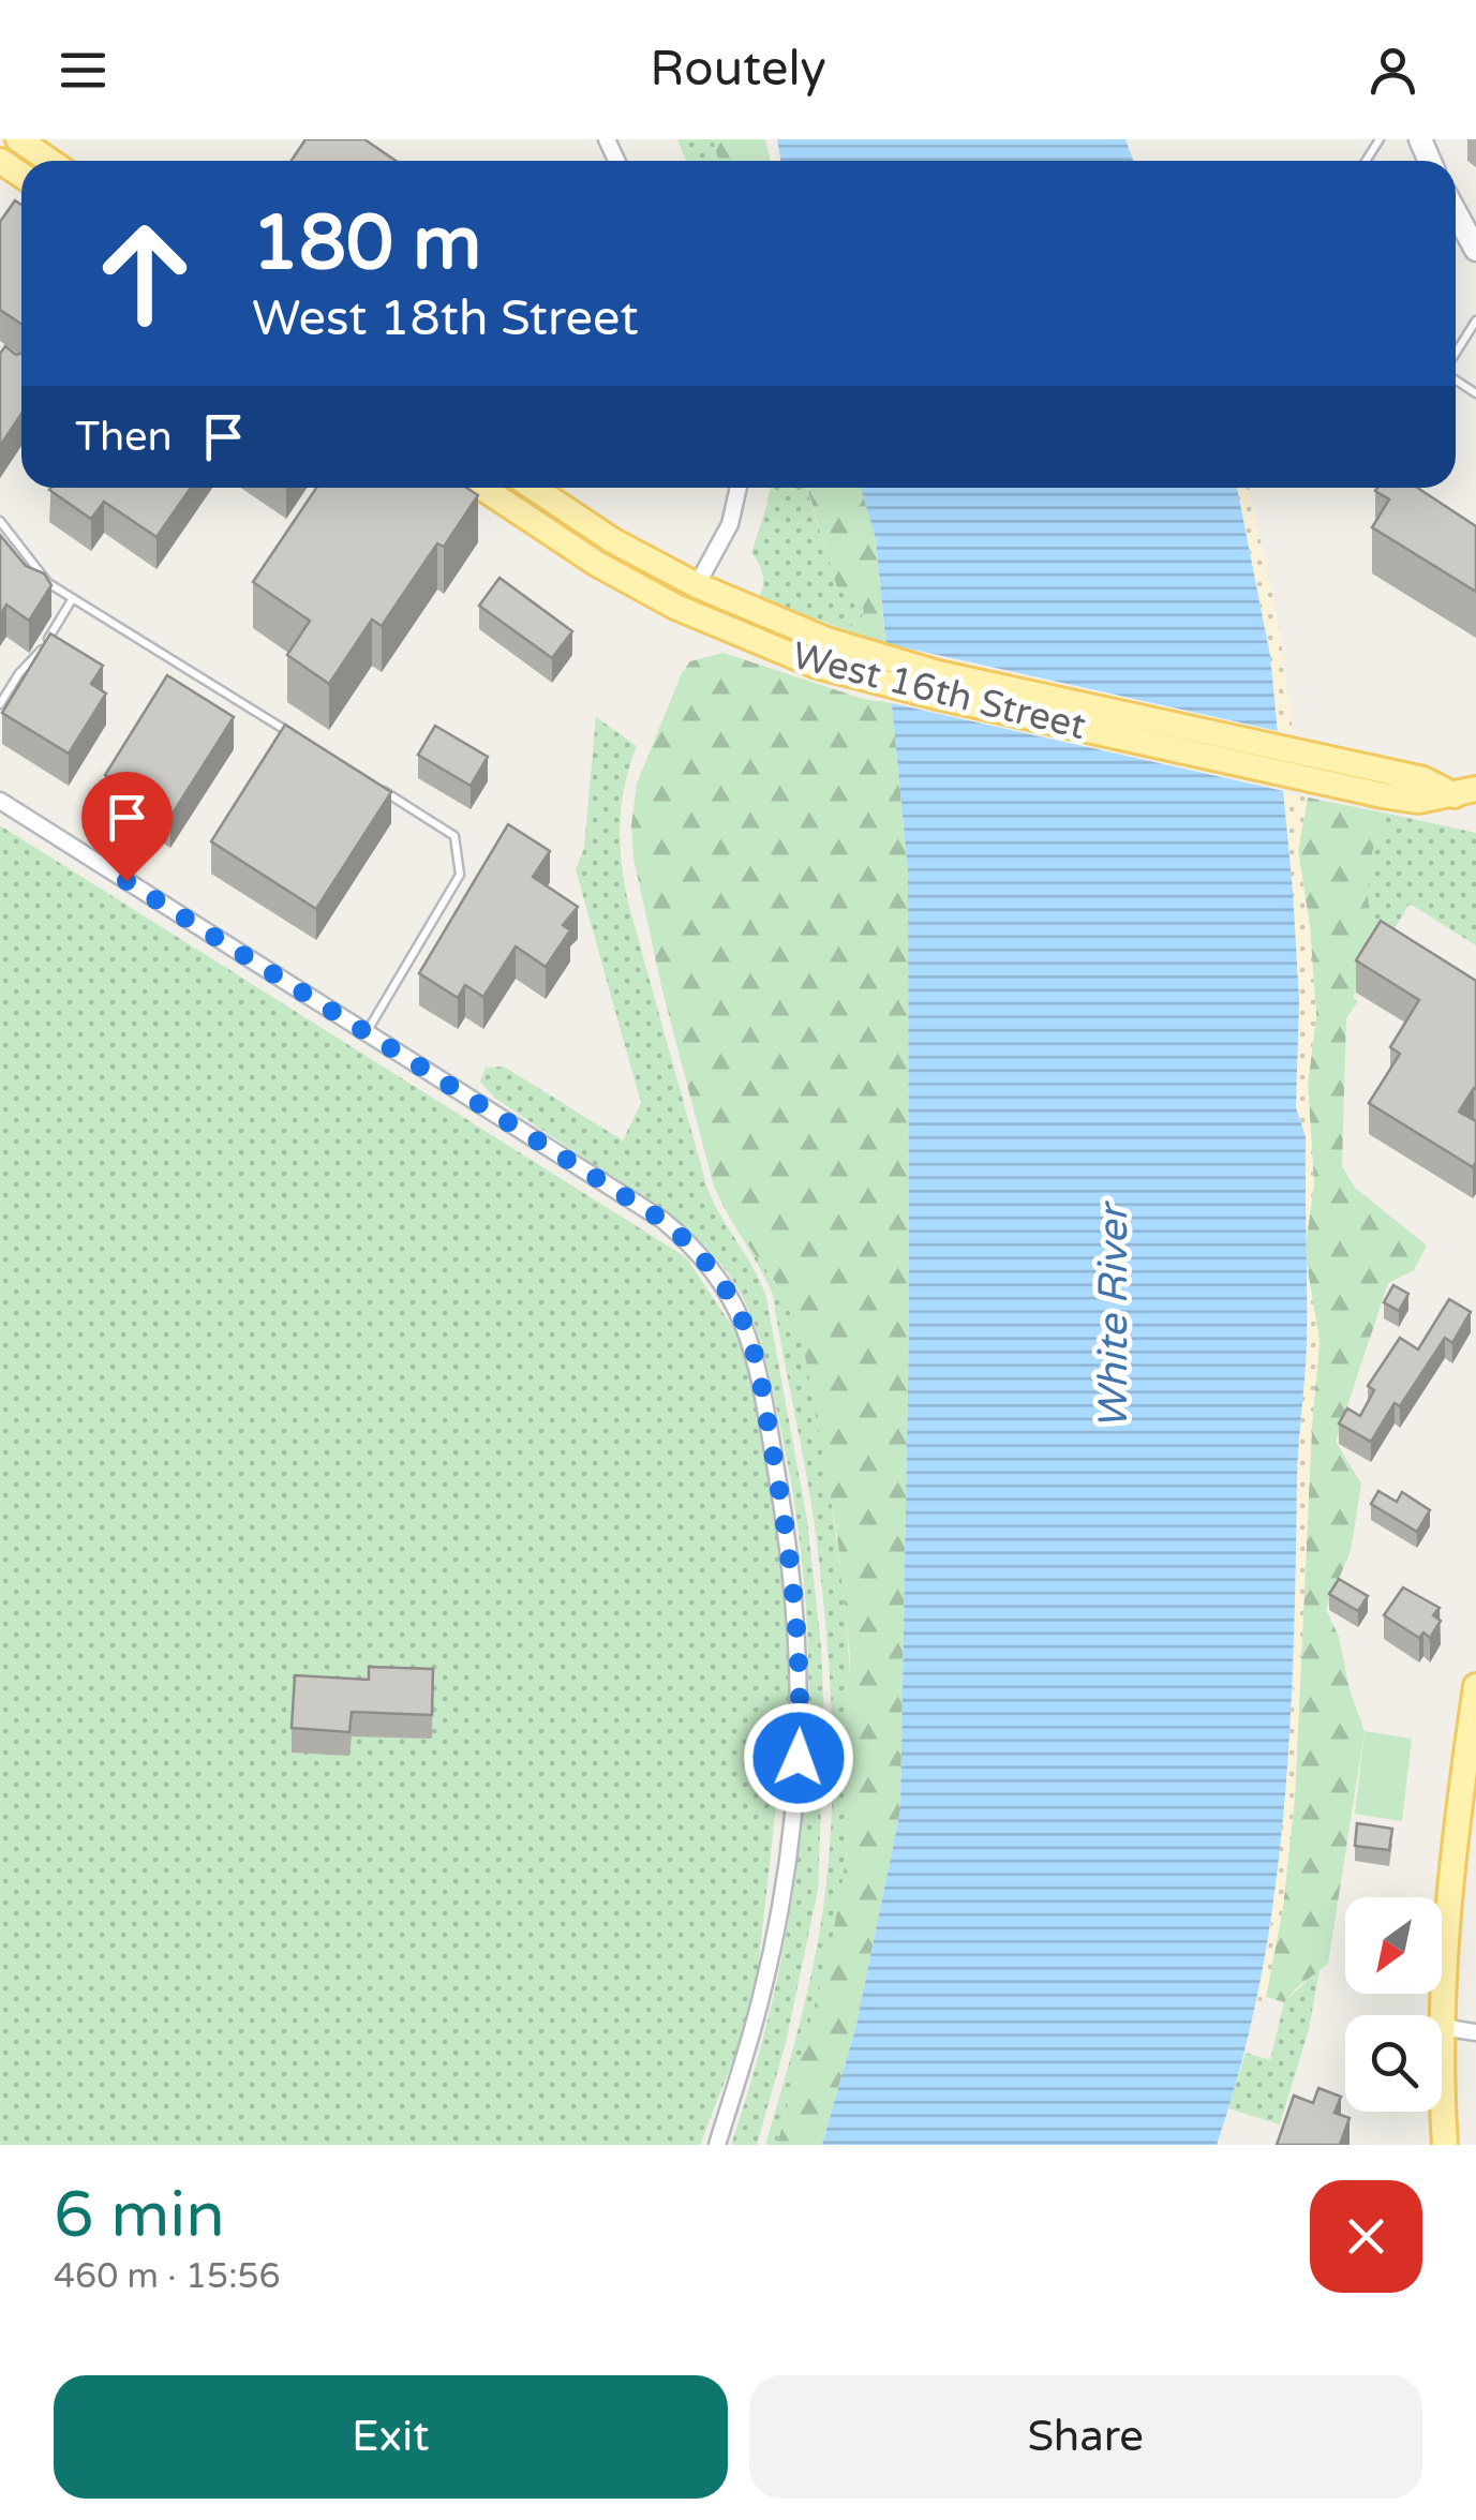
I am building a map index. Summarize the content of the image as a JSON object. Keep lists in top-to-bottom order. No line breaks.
{"streets":{"main road":["West 16th Street"]},"water":["White River"],"north":"bottom left","page":{"header":"Routely","turn":["180 m","West 18th Street"],"then":"Then","heading":["6 min","460 m · 15:56"],"buttons":["Exit","Share"]}}
